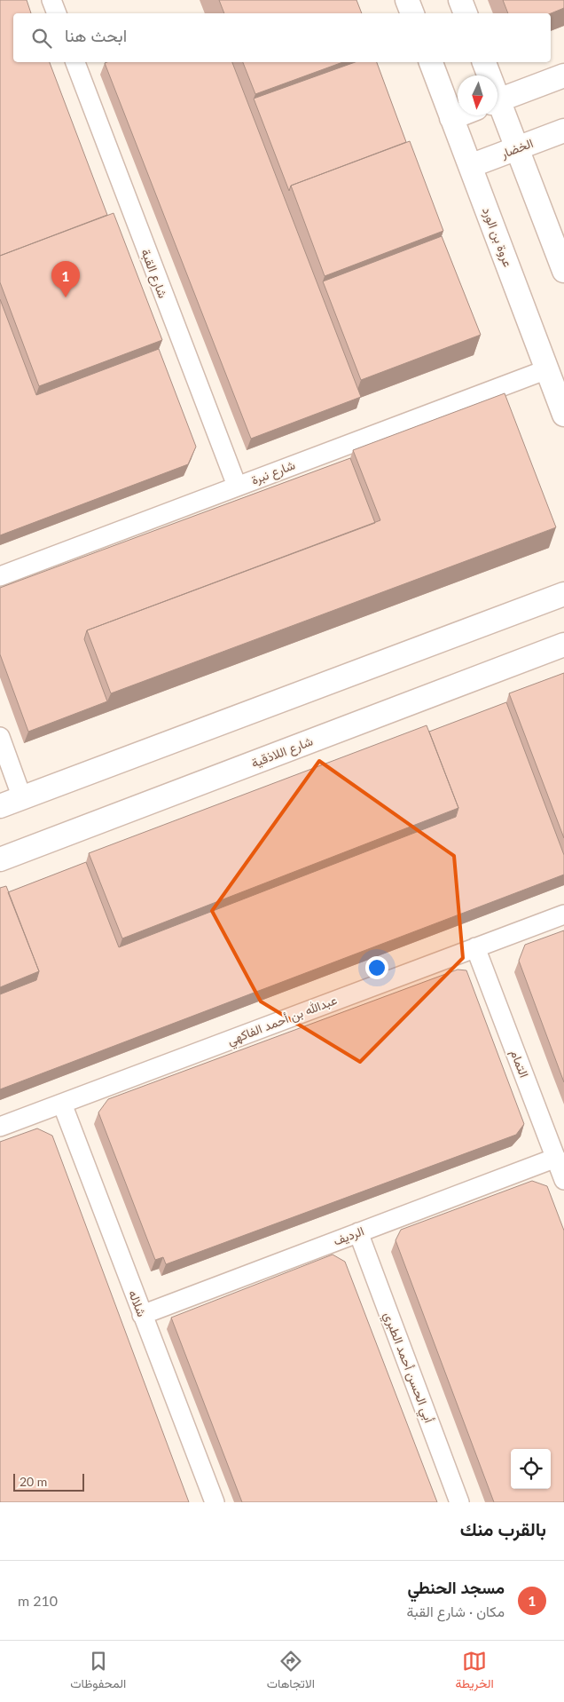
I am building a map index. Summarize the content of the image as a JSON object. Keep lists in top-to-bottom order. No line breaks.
{"streets":{"street":["الخضار","عروة بن الورد","شارع القبة","شارع نبرة","شارع اللاذقية","عبدالله بن أحمد الفاكهي","التمام","الرديف","شلاله","أبي الحسن أحمد الطبري"]},"crossings":[["الخضار","عروة بن الورد"],["عروة بن الورد","شارع نبرة"],["شارع القبة","شارع نبرة"],["عبدالله بن أحمد الفاكهي","التمام"],["عبدالله بن أحمد الفاكهي","شلاله"],["التمام","الرديف"],["الرديف","شلاله"],["الرديف","أبي الحسن أحمد الطبري"]],"scale_bar":"20 m","north":"bottom","page":{"search":"ابحث هنا","pins":"1","scale":"20 m","heading":"بالقرب منك","list":[{"mark":"1","name":"مسجد الحنطي","note":"مكان · شارع القبة","value":"210 m"}],"nav":["الخريطة","الاتجاهات","المحفوظات"]}}
